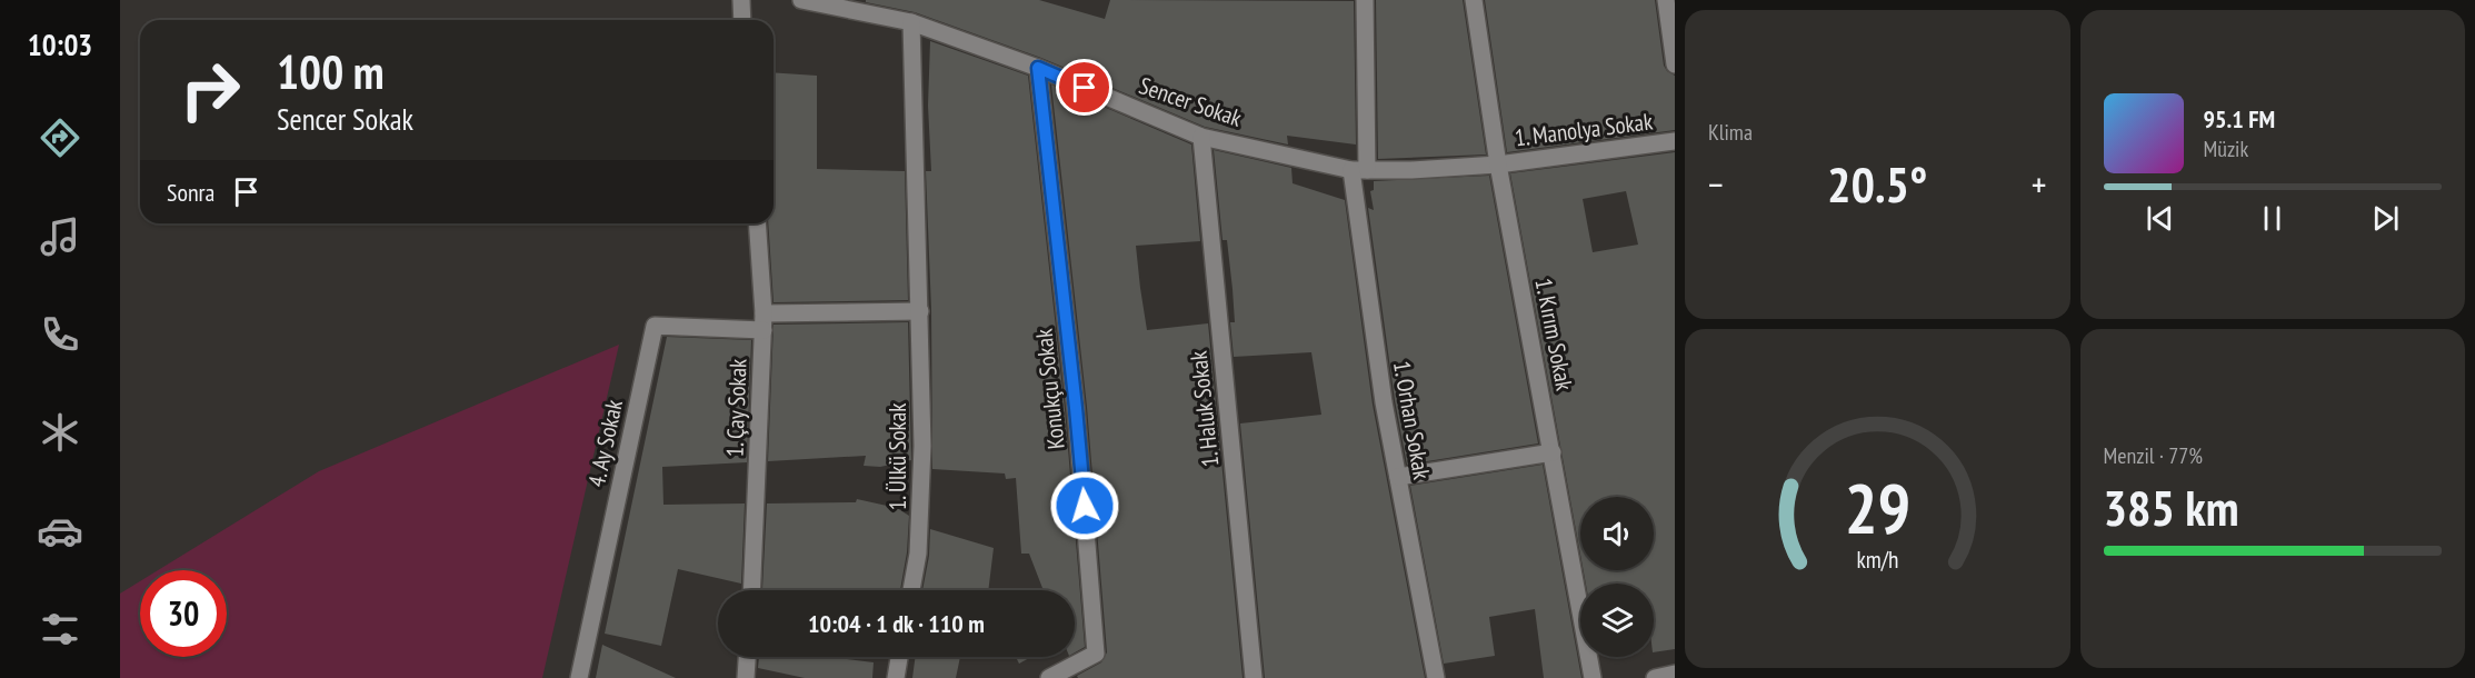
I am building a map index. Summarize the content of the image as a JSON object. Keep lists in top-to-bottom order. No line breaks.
{"streets":{"street":["Sencer Sokak","1. Manolya Sokak","1. Kırım Sokak","Konukçu Sokak","1. Çay Sokak","1. Haluk Sokak","1. Orhan Sokak","4. Ay Sokak","1. Ülkü Sokak"]},"crossings":[["Sencer Sokak","1. Manolya Sokak"],["Sencer Sokak","1. Kırım Sokak"],["Sencer Sokak","Konukçu Sokak"],["Sencer Sokak","1. Haluk Sokak"],["Sencer Sokak","1. Orhan Sokak"],["Sencer Sokak","1. Ülkü Sokak"],["1. Manolya Sokak","1. Kırım Sokak"],["1. Çay Sokak","4. Ay Sokak"]],"page":{"tabs":"10:03","tile":["Klima",["Menzil · 77%","385 km"]],"turn":["100 m","Sencer Sokak"],"song":["95.1 FM","Müzik"],"heat":["−","20.5°","+"],"then":"Sonra","limit":"30","trip":"10:04 · 1 dk · 110 m","gauge":["29","km/h"]}}
